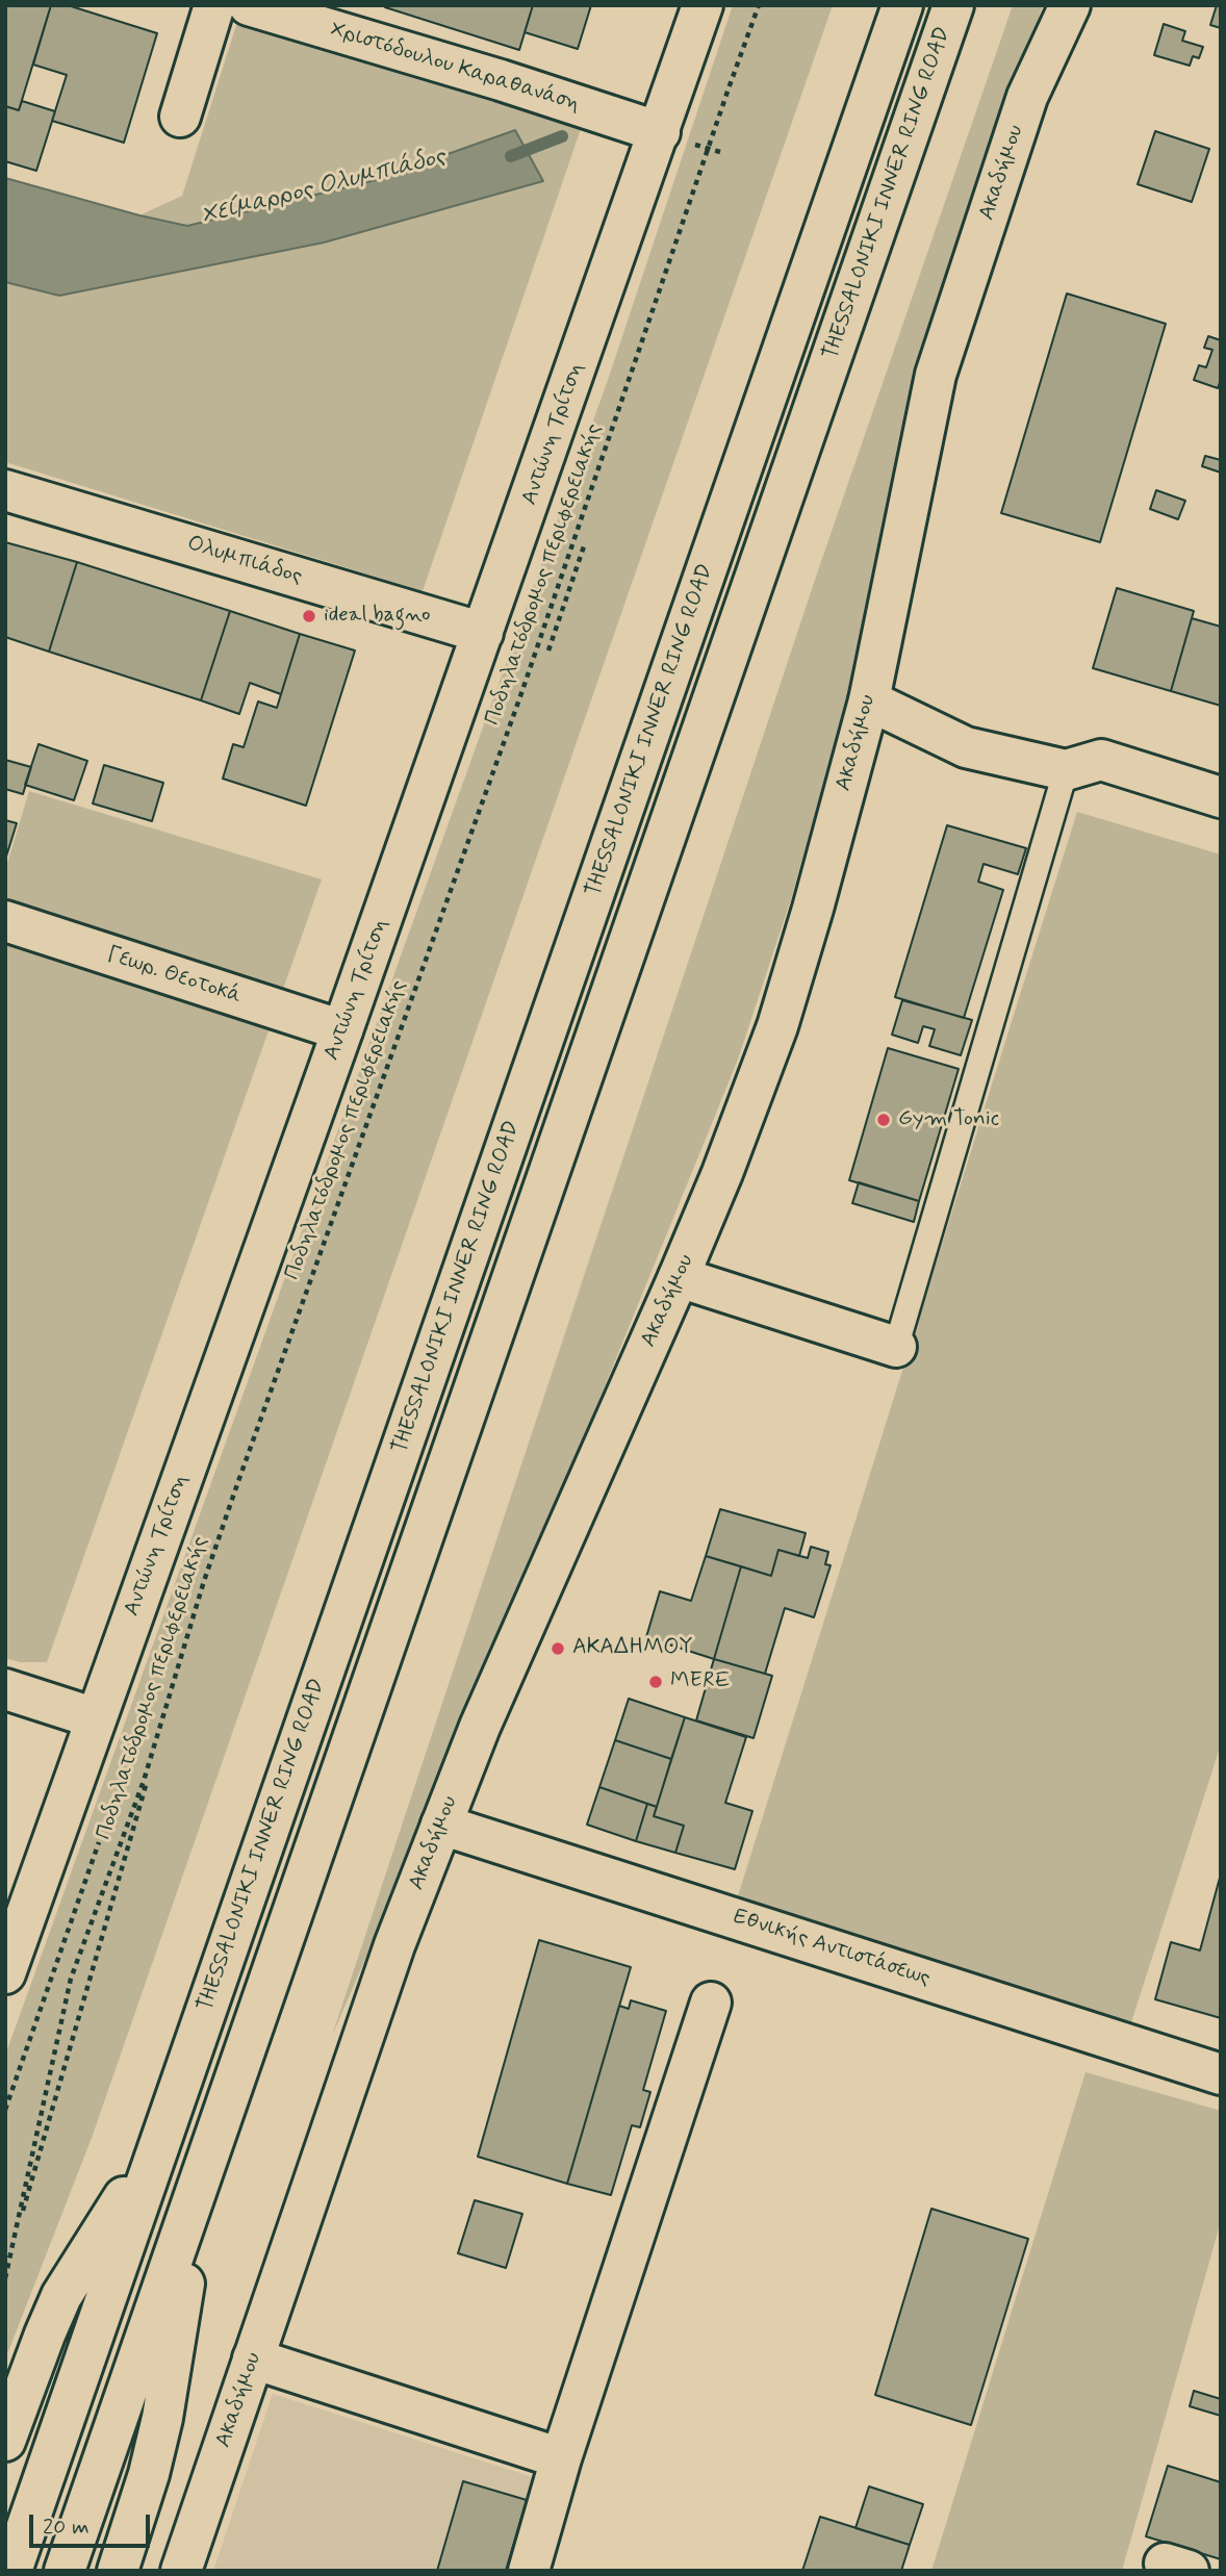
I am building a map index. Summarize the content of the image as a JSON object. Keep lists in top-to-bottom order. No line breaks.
{"streets":{"main road":["Χριστόδουλου Καραθανάση","Ακαδήμου","THESSALONIKI INNER RING ROAD","Αντώνη Τρίτση","Ολυμπιάδος","Γεωρ. Θεοτοκά","Εθνικής Αντιστάσεως"],"path":["Ποδηλατόδρομος περιφερειακής"]},"crossings":[["Χριστόδουλου Καραθανάση","Αντώνη Τρίτση"],["Ακαδήμου","Εθνικής Αντιστάσεως"],["Αντώνη Τρίτση","Ολυμπιάδος"],["Αντώνη Τρίτση","Γεωρ. Θεοτοκά"]],"water":["Χείμαρρος Ολυμπιάδος"],"places":["ideal bagno","Gym Tonic","ΑΚΑΔΗΜΟΥ","MERE"],"scale_bar":"20 m"}
